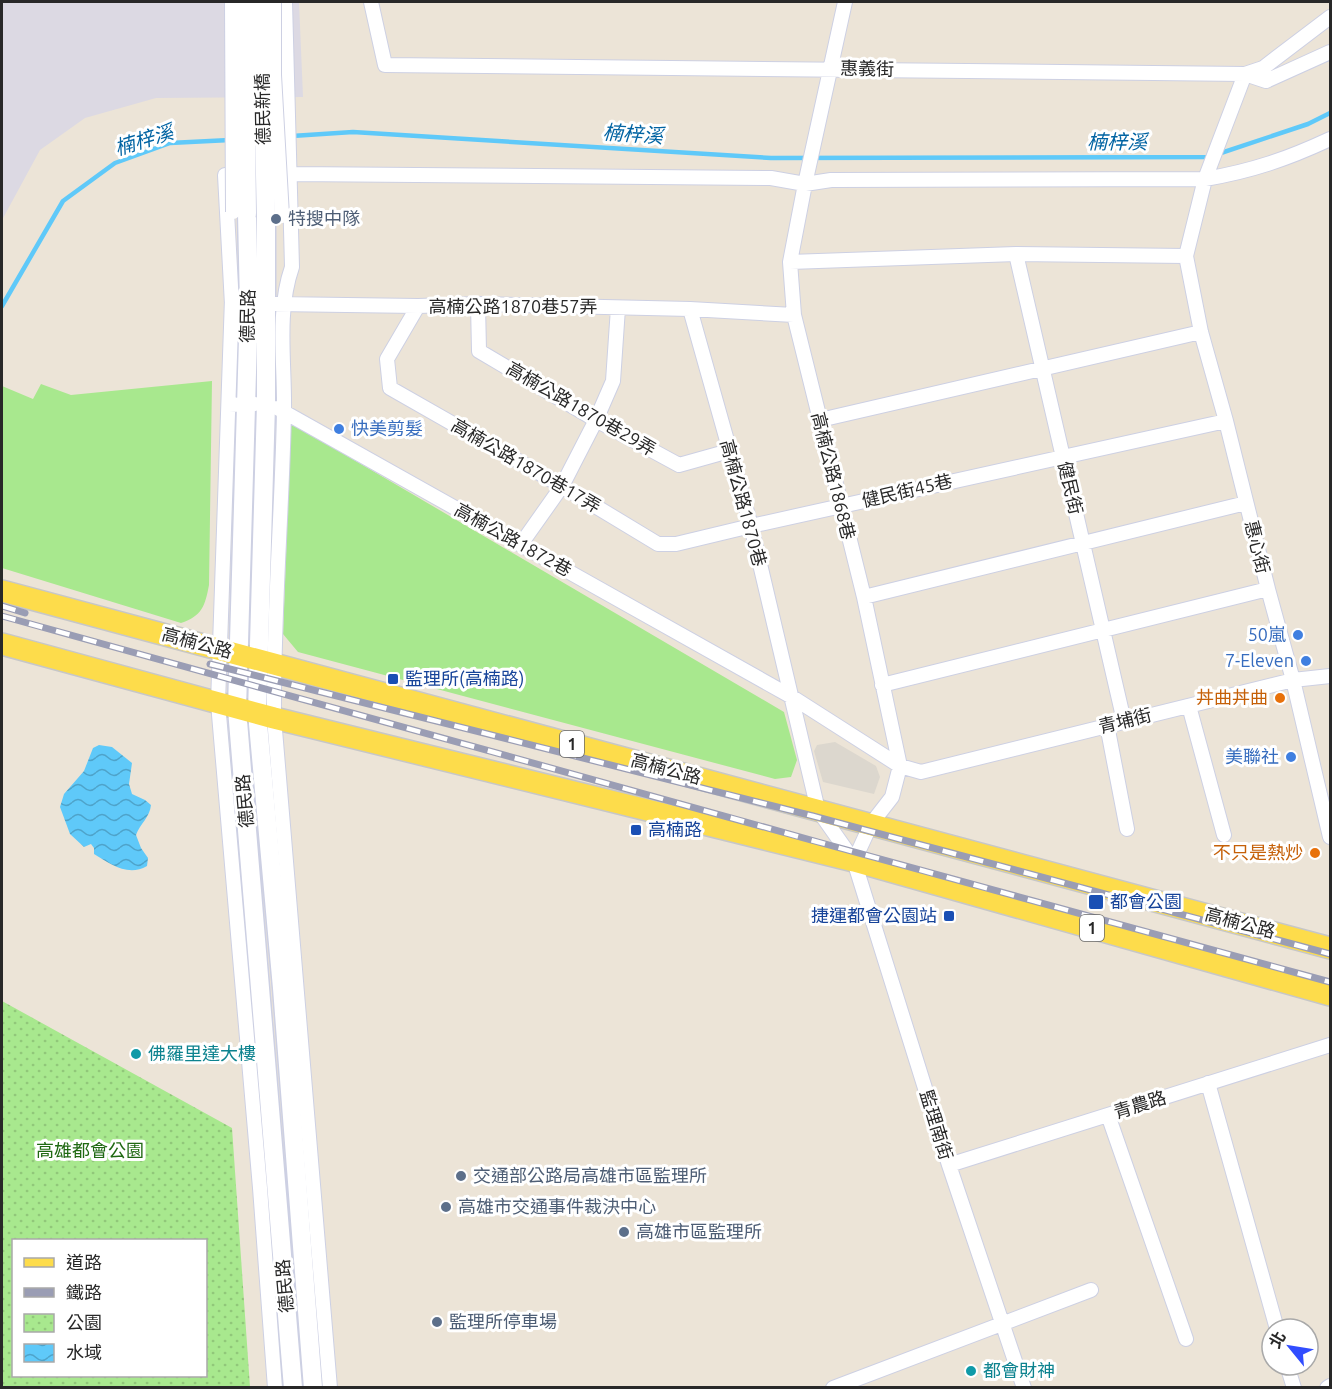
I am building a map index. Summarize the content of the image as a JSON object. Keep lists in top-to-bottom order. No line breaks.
{"streets":{"main road":["高楠公路","1"],"street":["惠義街","德民新橋","高楠公路1870巷57弄","德民路","高楠公路1870巷29弄","高楠公路1870巷17弄","高楠公路1868巷","健民街","健民街45巷","高楠公路1870巷","高楠公路1872巷","惠心街","青埔街","青農路","監理南街"]},"crossings":[["惠義街","高楠公路1868巷"],["德民新橋","德民路"],["高楠公路1870巷57弄","德民路"],["高楠公路1870巷57弄","高楠公路1870巷29弄"],["高楠公路1870巷57弄","高楠公路1870巷17弄"],["高楠公路1870巷57弄","高楠公路1868巷"],["高楠公路1870巷57弄","高楠公路1870巷"],["德民路","高楠公路1872巷"],["德民路","高楠公路"],["德民路","1"],["高楠公路1870巷29弄","高楠公路1870巷"],["高楠公路1870巷17弄","健民街45巷"],["高楠公路1870巷17弄","高楠公路1870巷"],["高楠公路1868巷","健民街45巷"],["高楠公路1868巷","高楠公路1872巷"],["健民街","健民街45巷"],["健民街","青埔街"],["健民街45巷","高楠公路1870巷"],["健民街45巷","惠心街"],["高楠公路1870巷","高楠公路1872巷"],["高楠公路1870巷","高楠公路"],["高楠公路1870巷","監理南街"],["高楠公路1872巷","青埔街"],["惠心街","青埔街"],["高楠公路","監理南街"],["1","監理南街"],["青農路","監理南街"]],"water":["楠梓溪"],"parks":["高雄都會公園"],"places":{"other":["特搜中隊","快美剪髮","50嵐","7-Eleven","丼曲丼曲","美聯社","不只是熱炒","佛羅里達大樓","交通部公路局高雄市區監理所","高雄市交通事件裁決中心","高雄市區監理所","監理所停車場","都會財神"],"transit":["監理所(高楠路)","高楠路","都會公園","捷運都會公園站"]},"legend":["道路","鐵路","公園","水域"],"north":"top left"}
